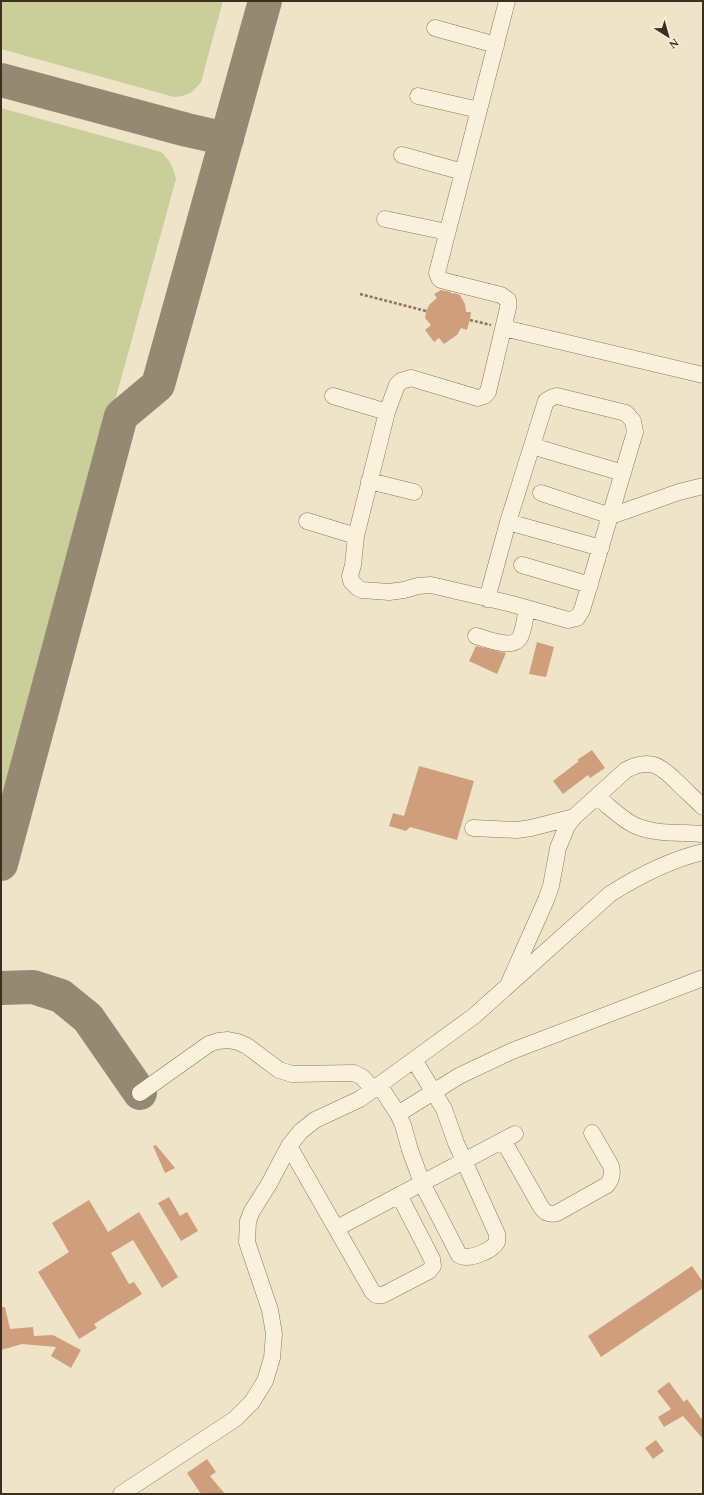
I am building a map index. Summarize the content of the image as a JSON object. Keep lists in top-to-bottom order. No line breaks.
{"north":"bottom right"}
